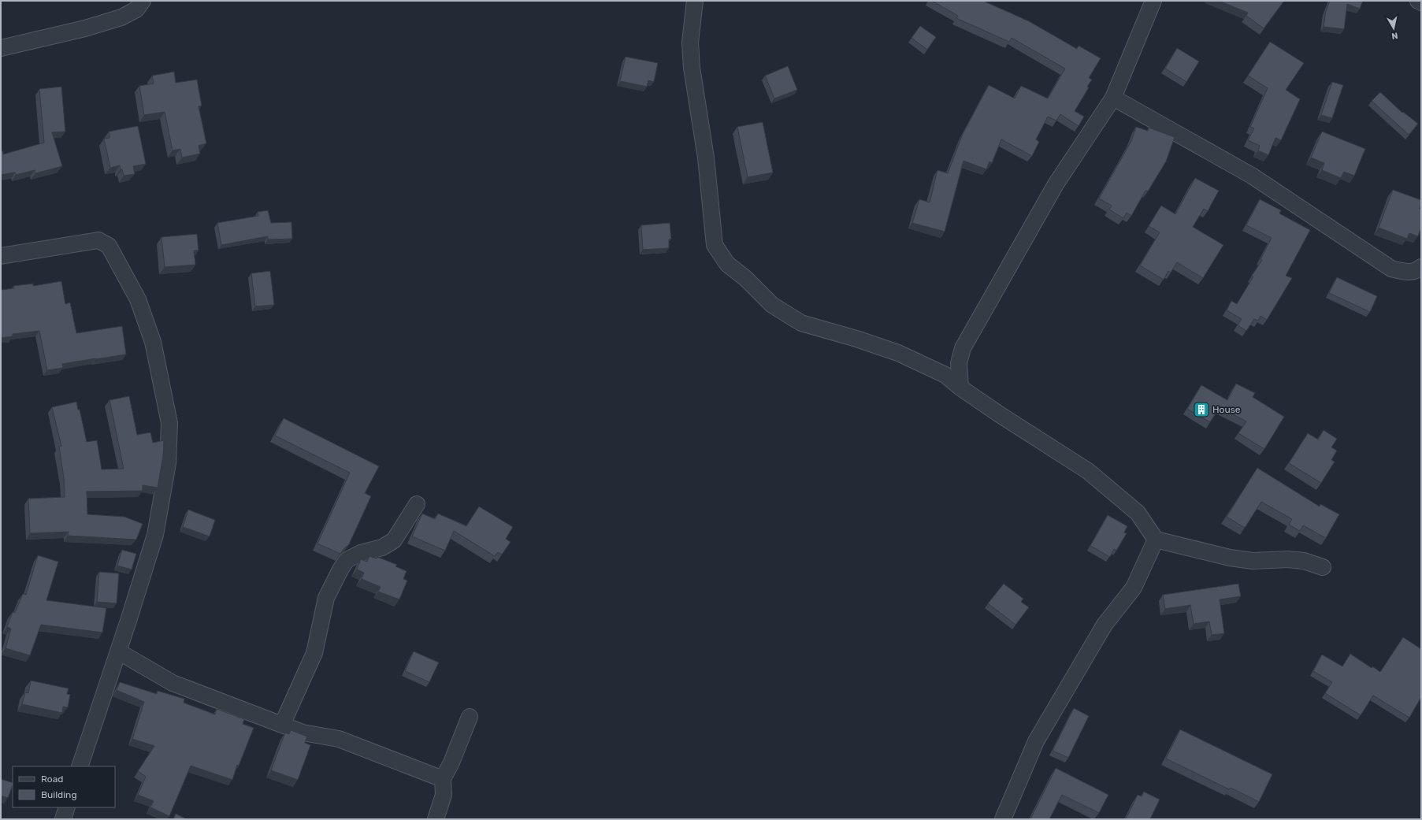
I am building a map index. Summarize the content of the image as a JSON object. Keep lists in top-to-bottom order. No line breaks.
{"places":{"building":["House"]},"legend":["Road","Building"],"north":"bottom"}
